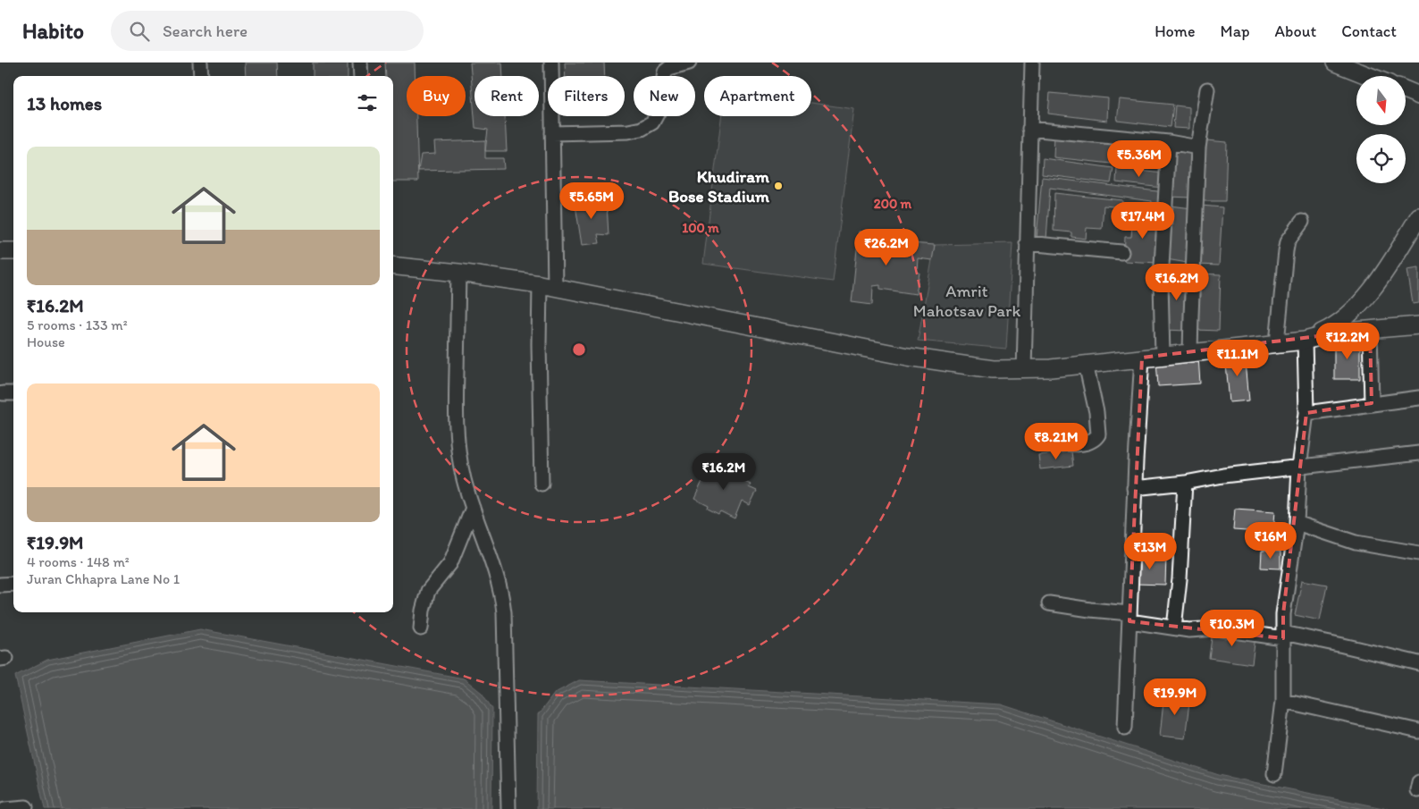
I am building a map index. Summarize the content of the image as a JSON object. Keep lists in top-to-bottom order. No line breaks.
{"parks":["Amrit Mahotsav Park"],"places":["Khudiram Bose Stadium"],"north":"bottom","page":{"header":"Habito","search":"Search here","nav":["Home","Map","About","Contact"],"chip":["Buy","Rent","Filters","New","Apartment"],"heading":"13 homes","list":[{"name":"₹16.2M","note":"5 rooms · 133 m² · House"},{"name":"₹19.9M","note":"4 rooms · 148 m² · Juran Chhapra Lane No 1"}],"price":["₹5.36M","₹5.65M","₹17.4M","₹26.2M","₹16.2M","₹12.2M","₹11.1M","₹8.21M","₹16.2M","₹16M","₹13M","₹10.3M","₹19.9M"]},"rings":["200 m","100 m"]}
